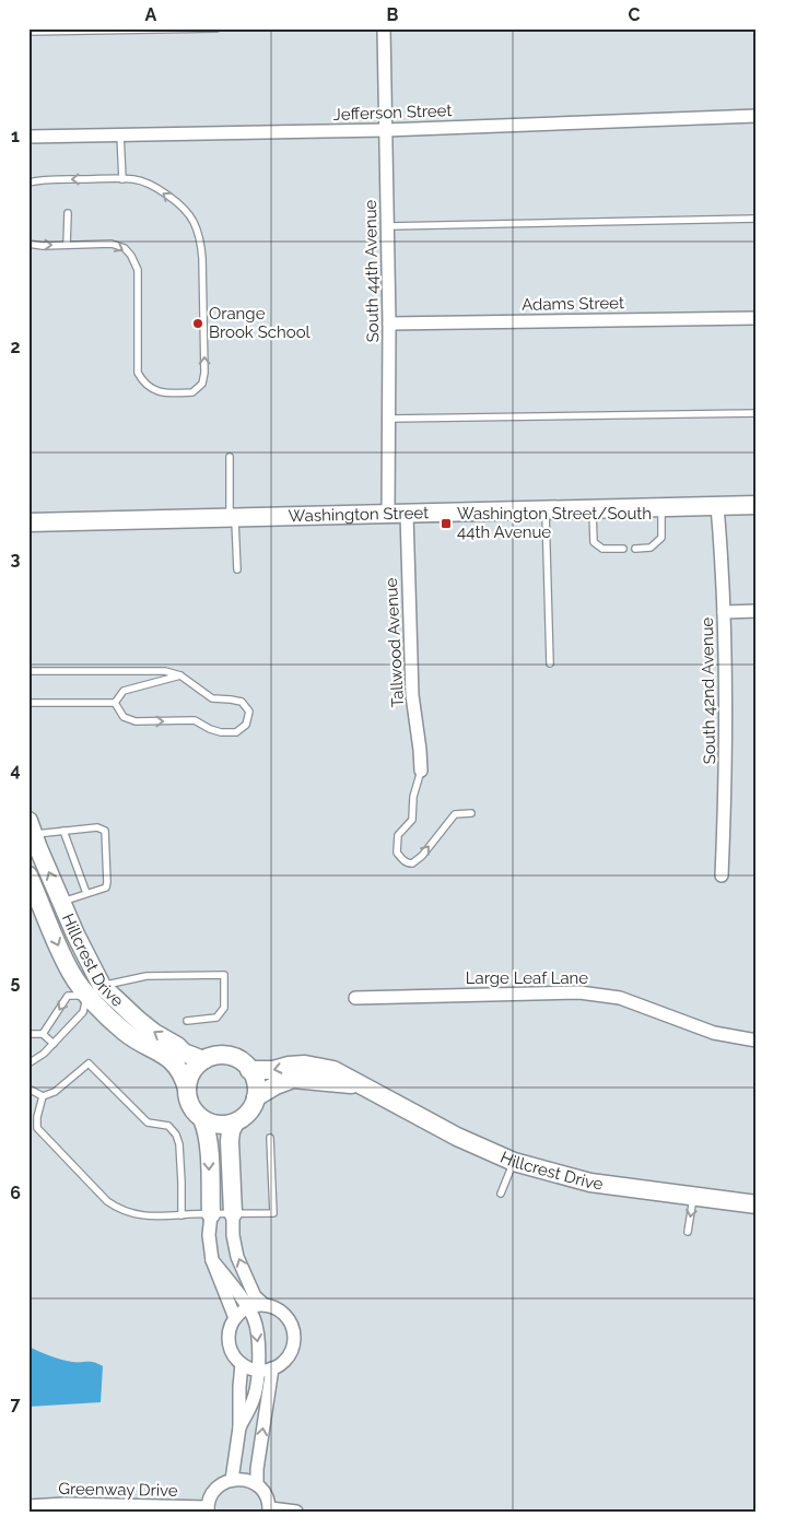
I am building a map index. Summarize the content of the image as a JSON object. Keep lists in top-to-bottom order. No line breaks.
{"streets":{"street":["Jefferson Street","South 44th Avenue","Adams Street","Washington Street","Tallwood Avenue","South 42nd Avenue","Hillcrest Drive","Large Leaf Lane","Greenway Drive"]},"crossings":[["Jefferson Street","South 44th Avenue"],["South 44th Avenue","Adams Street"],["South 44th Avenue","Washington Street"],["Washington Street","Tallwood Avenue"],["Washington Street","South 42nd Avenue"]],"places":{"other":["Orange Brook School"],"transit":["Washington Street/South 44th Avenue"]},"grid":{"columns":["A","B","C"],"rows":["1","2","3","4","5","6","7"]}}
